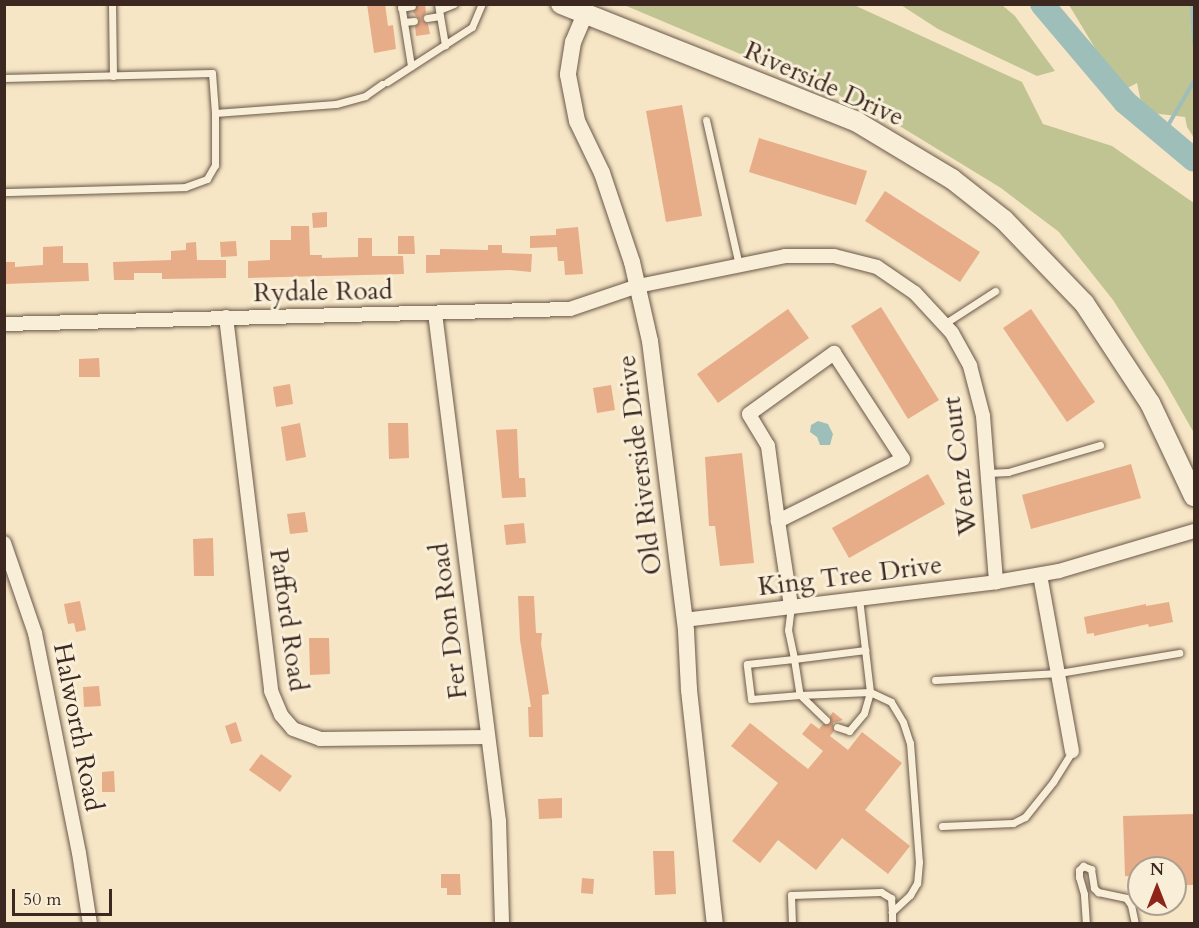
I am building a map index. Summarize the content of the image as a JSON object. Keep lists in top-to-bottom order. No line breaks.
{"streets":{"main road":["Riverside Drive"],"street":["Rydale Road","Old Riverside Drive","Wenz Court","King Tree Drive","Pafford Road","Fer Don Road","Halworth Road"]},"crossings":[["Riverside Drive","Old Riverside Drive"],["Rydale Road","Old Riverside Drive"],["Rydale Road","Wenz Court"],["Rydale Road","Pafford Road"],["Rydale Road","Fer Don Road"],["Old Riverside Drive","Wenz Court"],["Old Riverside Drive","King Tree Drive"],["Wenz Court","King Tree Drive"],["Pafford Road","Fer Don Road"]],"scale_bar":"50 m","north":"top"}
